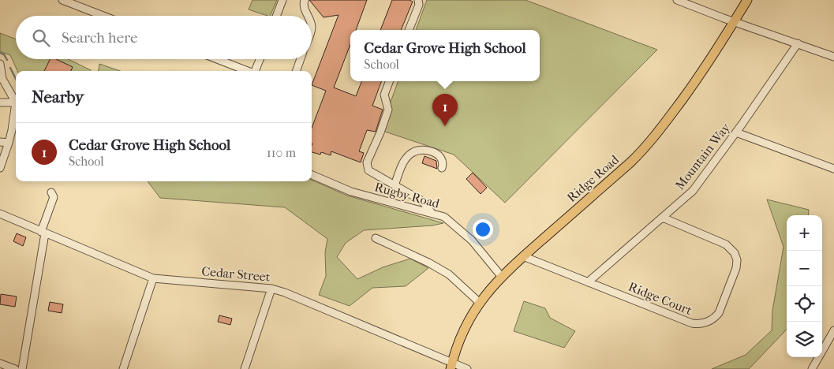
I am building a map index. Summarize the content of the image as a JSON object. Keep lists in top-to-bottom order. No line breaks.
{"streets":{"main road":["Ridge Road"],"street":["Mountain Way","Rugby Road","Cedar Street","Ridge Court"]},"crossings":[["Mountain Way","Ridge Court"],["Ridge Road","Rugby Road"],["Ridge Road","Cedar Street"],["Ridge Road","Ridge Court"]],"page":{"search":"Search here","popup":["Cedar Grove High School","School"],"heading":"Nearby","pins":"1","list":[{"mark":"1","name":"Cedar Grove High School","note":"School","value":"110 m"}],"map_buttons":["+","−"]}}
